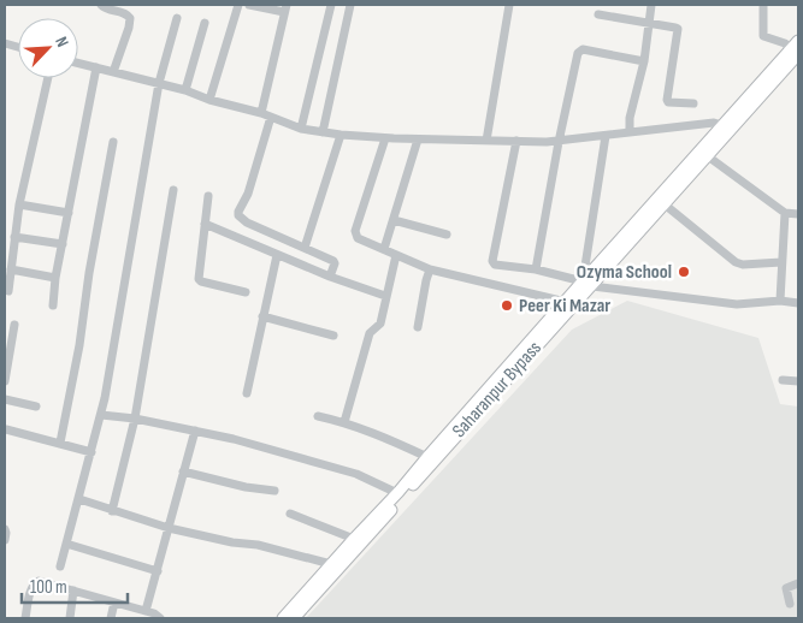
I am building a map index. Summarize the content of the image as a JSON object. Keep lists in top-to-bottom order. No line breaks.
{"streets":{"main road":["Saharanpur Bypass"]},"places":["Ozyma School","Peer Ki Mazar"],"scale_bar":"100 m","north":"top right"}
